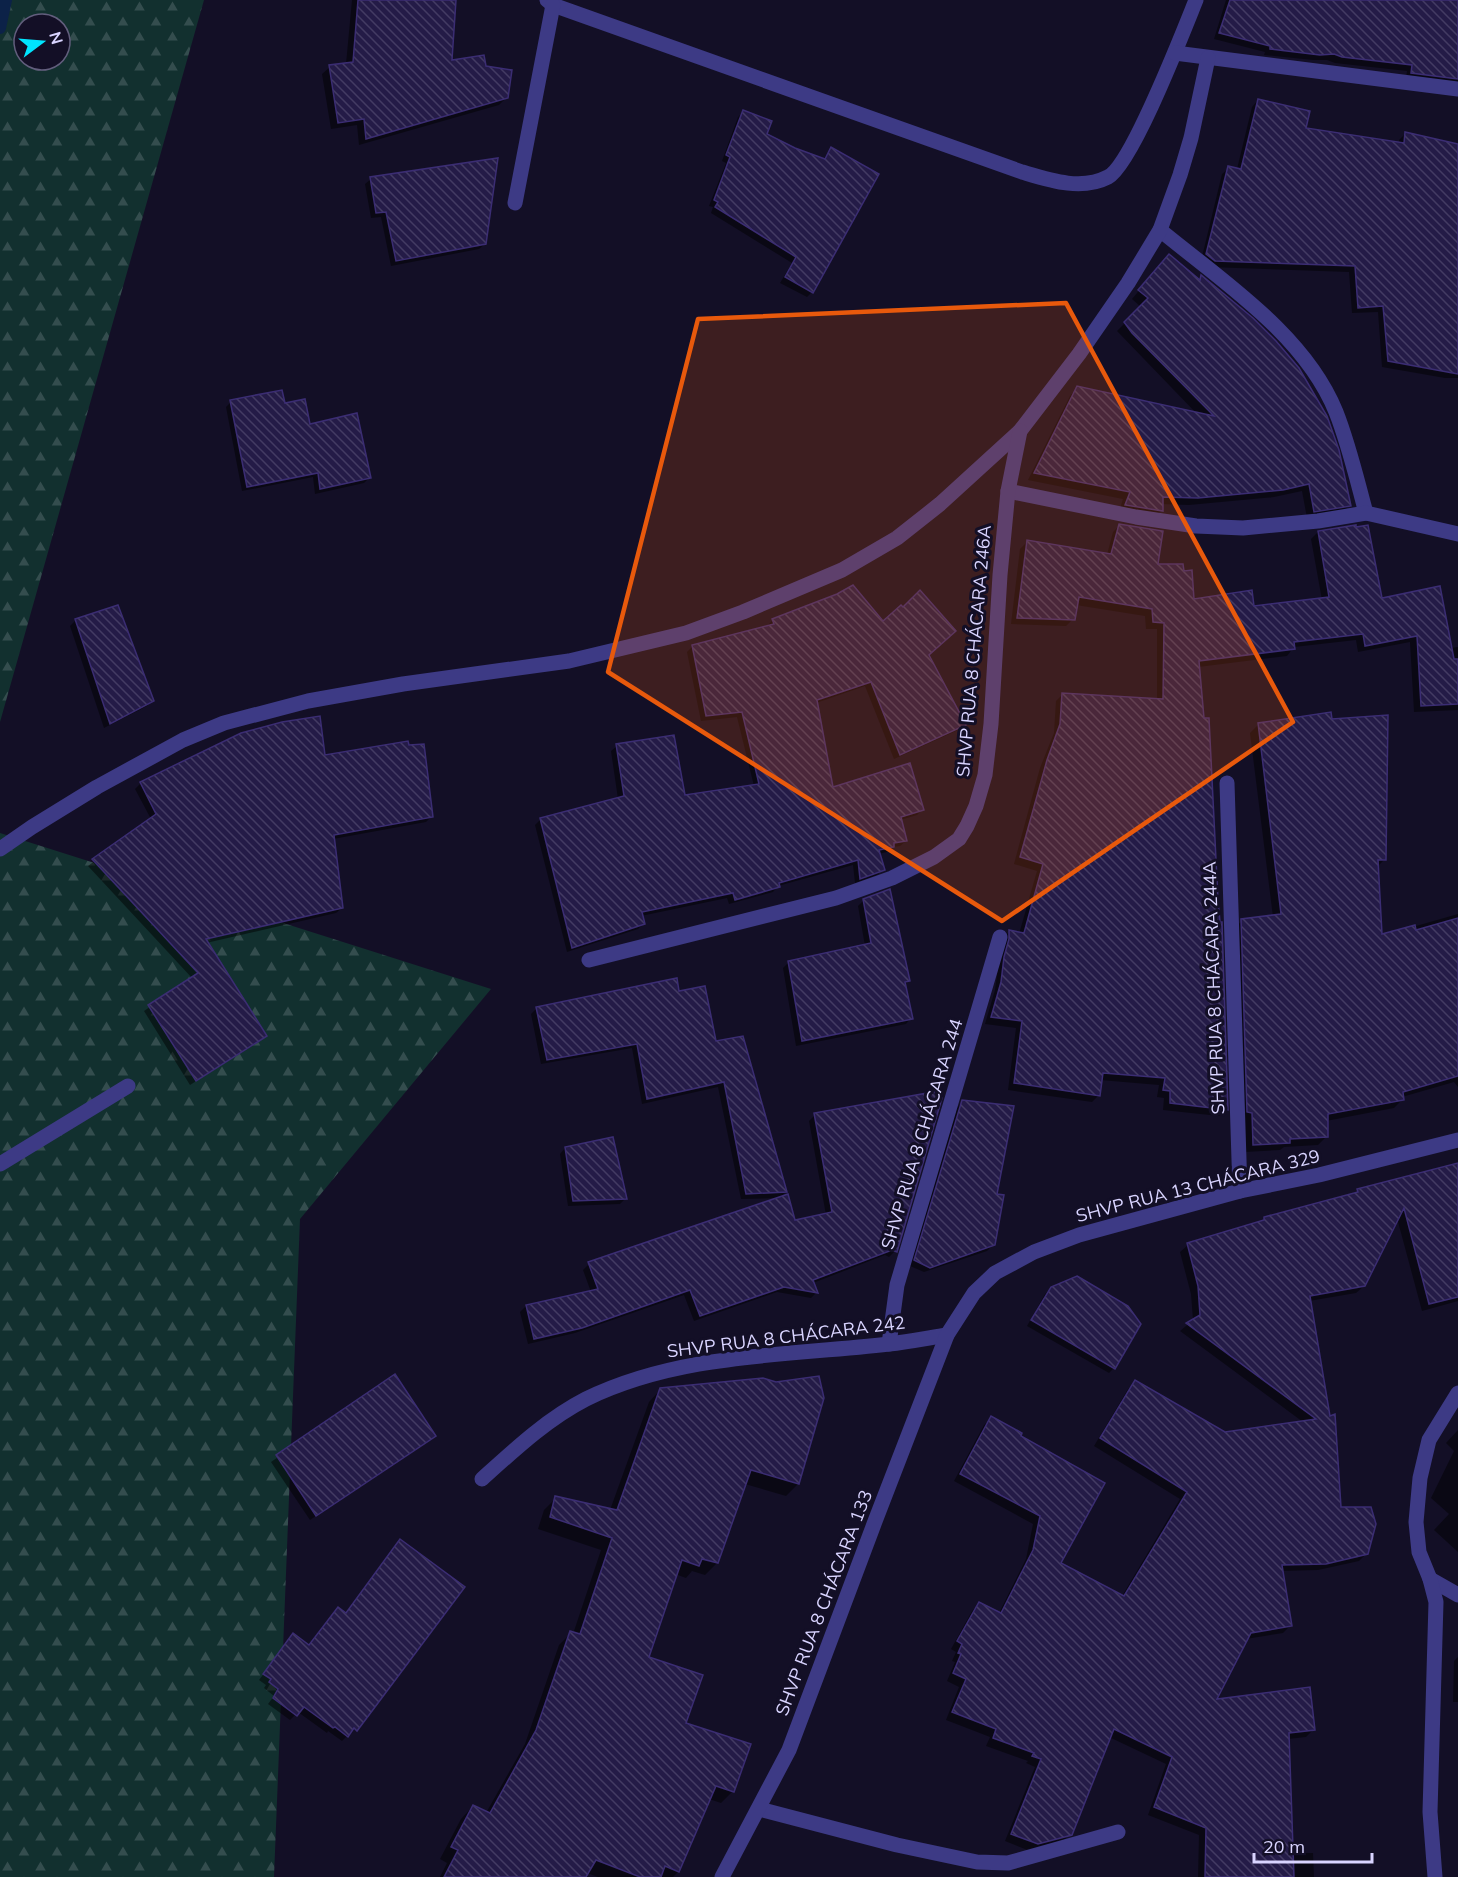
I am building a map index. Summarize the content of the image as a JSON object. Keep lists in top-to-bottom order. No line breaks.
{"streets":{"street":["SHVP RUA 8 CHÁCARA 246A","SHVP RUA 8 CHÁCARA 244A","SHVP RUA 8 CHÁCARA 244","SHVP RUA 13 CHÁCARA 329","SHVP RUA 8 CHÁCARA 242","SHVP RUA 8 CHÁCARA 133"]},"crossings":[["SHVP RUA 8 CHÁCARA 244A","SHVP RUA 13 CHÁCARA 329"],["SHVP RUA 8 CHÁCARA 244","SHVP RUA 8 CHÁCARA 242"],["SHVP RUA 13 CHÁCARA 329","SHVP RUA 8 CHÁCARA 242"],["SHVP RUA 13 CHÁCARA 329","SHVP RUA 8 CHÁCARA 133"],["SHVP RUA 8 CHÁCARA 242","SHVP RUA 8 CHÁCARA 133"]],"scale_bar":"20 m","north":"right"}
